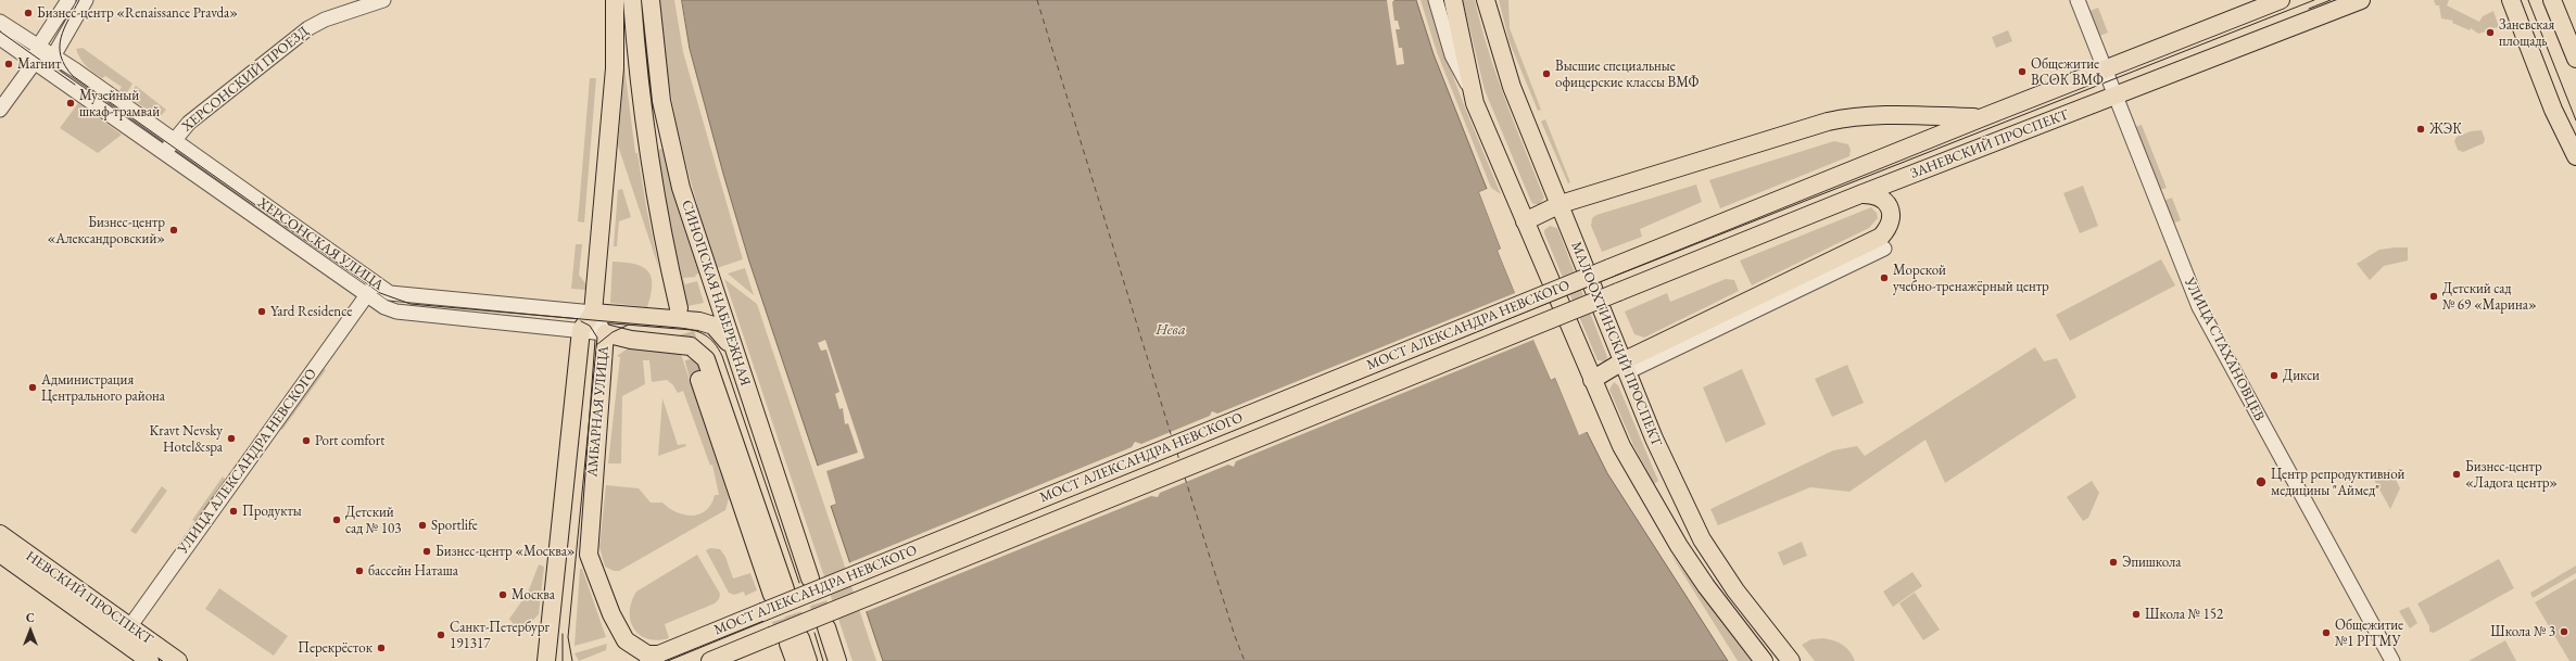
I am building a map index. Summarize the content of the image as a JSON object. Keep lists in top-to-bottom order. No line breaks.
{"streets":{"main road":["ЗАНЕВСКИЙ ПРОСПЕКТ","ХЕРСОНСКАЯ УЛИЦА","СИНОПСКАЯ НАБЕРЕЖНАЯ","МОСТ АЛЕКСАНДРА НЕВСКОГО","МАЛООХТИНСКИЙ ПРОСПЕКТ","АМБАРНАЯ УЛИЦА","НЕВСКИЙ ПРОСПЕКТ"],"street":["ХЕРСОНСКИЙ ПРОЕЗД","УЛИЦА СТАХАНОВЦЕВ","УЛИЦА АЛЕКСАНДРА НЕВСКОГО"]},"crossings":[["ХЕРСОНСКИЙ ПРОЕЗД","ХЕРСОНСКАЯ УЛИЦА"],["ЗАНЕВСКИЙ ПРОСПЕКТ","МОСТ АЛЕКСАНДРА НЕВСКОГО"],["ЗАНЕВСКИЙ ПРОСПЕКТ","УЛИЦА СТАХАНОВЦЕВ"],["ХЕРСОНСКАЯ УЛИЦА","СИНОПСКАЯ НАБЕРЕЖНАЯ"],["ХЕРСОНСКАЯ УЛИЦА","АМБАРНАЯ УЛИЦА"],["ХЕРСОНСКАЯ УЛИЦА","УЛИЦА АЛЕКСАНДРА НЕВСКОГО"],["МОСТ АЛЕКСАНДРА НЕВСКОГО","АМБАРНАЯ УЛИЦА"],["УЛИЦА АЛЕКСАНДРА НЕВСКОГО","НЕВСКИЙ ПРОСПЕКТ"]],"water":["Нева"],"places":["Бизнес-центр «Renaissance Pravda»","Заневская площадь","Магнит","Общежитие ВСОК ВМФ","Высшие специальные офицерские классы ВМФ","Музейный шкаф-трамвай","ЖЭК","Бизнес-центр «Александровский»","Морской учебно-тренажёрный центр","Детский сад № 69 «Марина»","Yard Residence","Дикси","Администрация Центрального района","Kravt Nevsky Hotel&spa","Port comfort","Бизнес-центр «Ладога центр»","Центр репродуктивной медицины \"Аймед\"","Продукты","Детский сад № 103","Sportlife","Бизнес-центр «Москва»","Эпишкола","бассейн Наташа","Москва","Школа № 152","Школа № 3","Общежитие №1 РГГМУ","Санкт-Петербург 191317","Перекрёсток"],"north":"top"}
